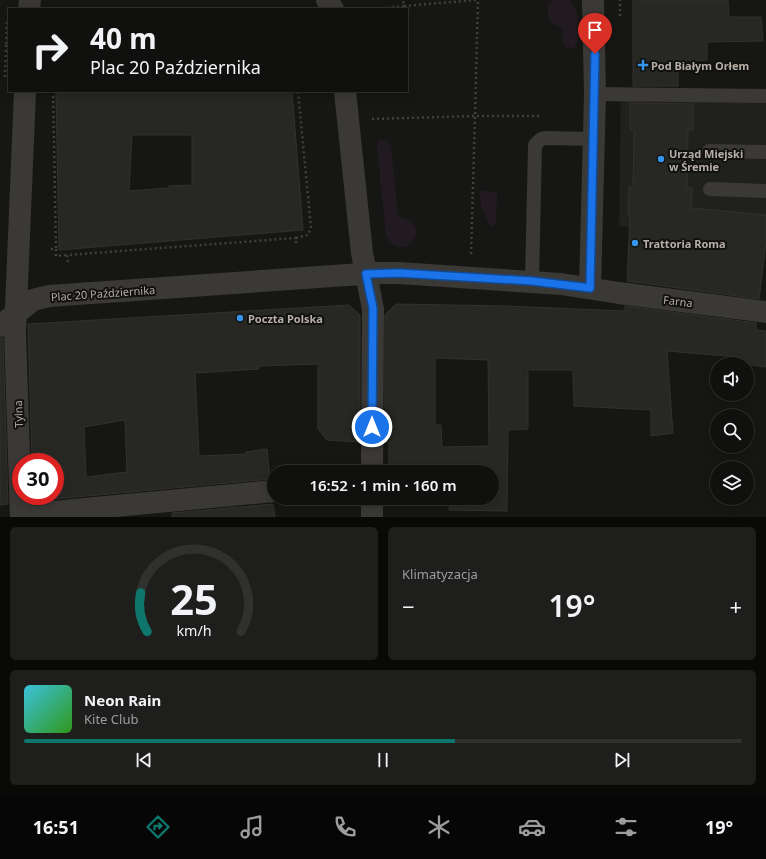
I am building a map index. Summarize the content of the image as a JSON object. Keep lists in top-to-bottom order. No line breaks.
{"streets":{"street":["Plac 20 Października","Farna","Tylna"]},"crossings":[["Plac 20 Października","Farna"],["Plac 20 Października","Tylna"]],"places":{"health":["Pod Białym Orłem"],"other":["Urząd Miejski w Śremie","Trattoria Roma","Poczta Polska"]},"page":{"turn":["40 m","Plac 20 Października"],"limit":"30","trip":"16:52 · 1 min · 160 m","tile":"Klimatyzacja","heat":["−","19°","+"],"song":["Neon Rain","Kite Club"],"tabs":["16:51","19°"],"gauge":["25","km/h"]}}
